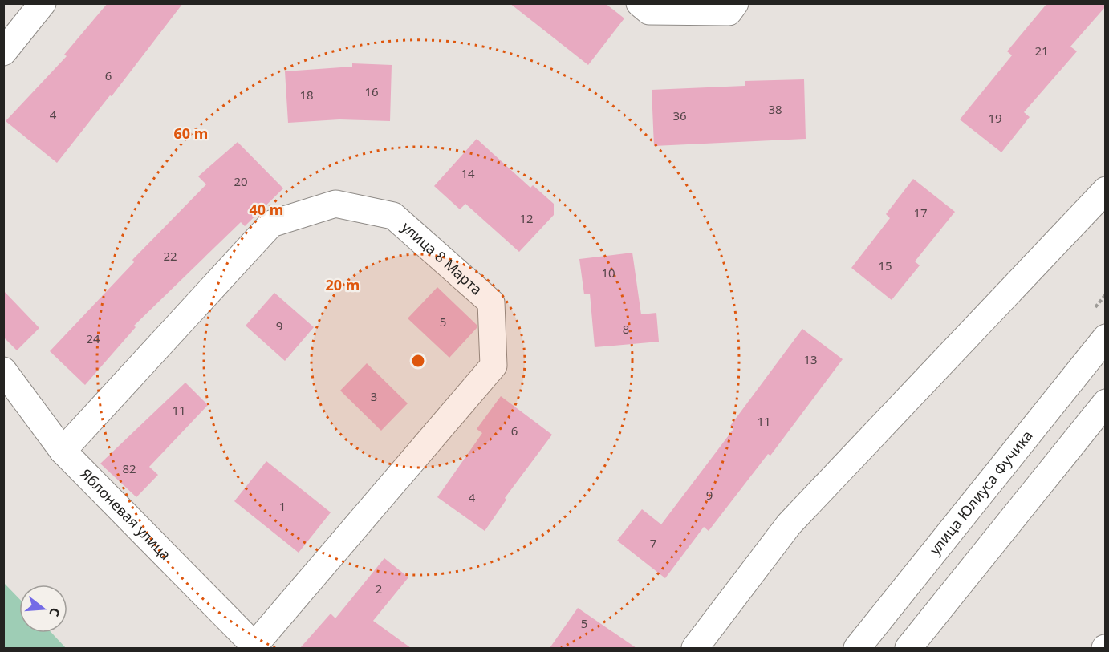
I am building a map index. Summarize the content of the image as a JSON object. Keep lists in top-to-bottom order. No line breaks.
{"streets":{"main road":["улица 8 Марта","улица Юлиуса Фучика","Яблоневая улица"]},"crossings":[["улица 8 Марта","Яблоневая улица"]],"house_numbers":["21","6","16","18","38","4","36","19","14","20","17","12","22","15","10","5","9","8","24","13","3","11","11","6","82","9","4","1","7","2","5"],"north":"right","rings":["60 m","40 m","20 m"]}
